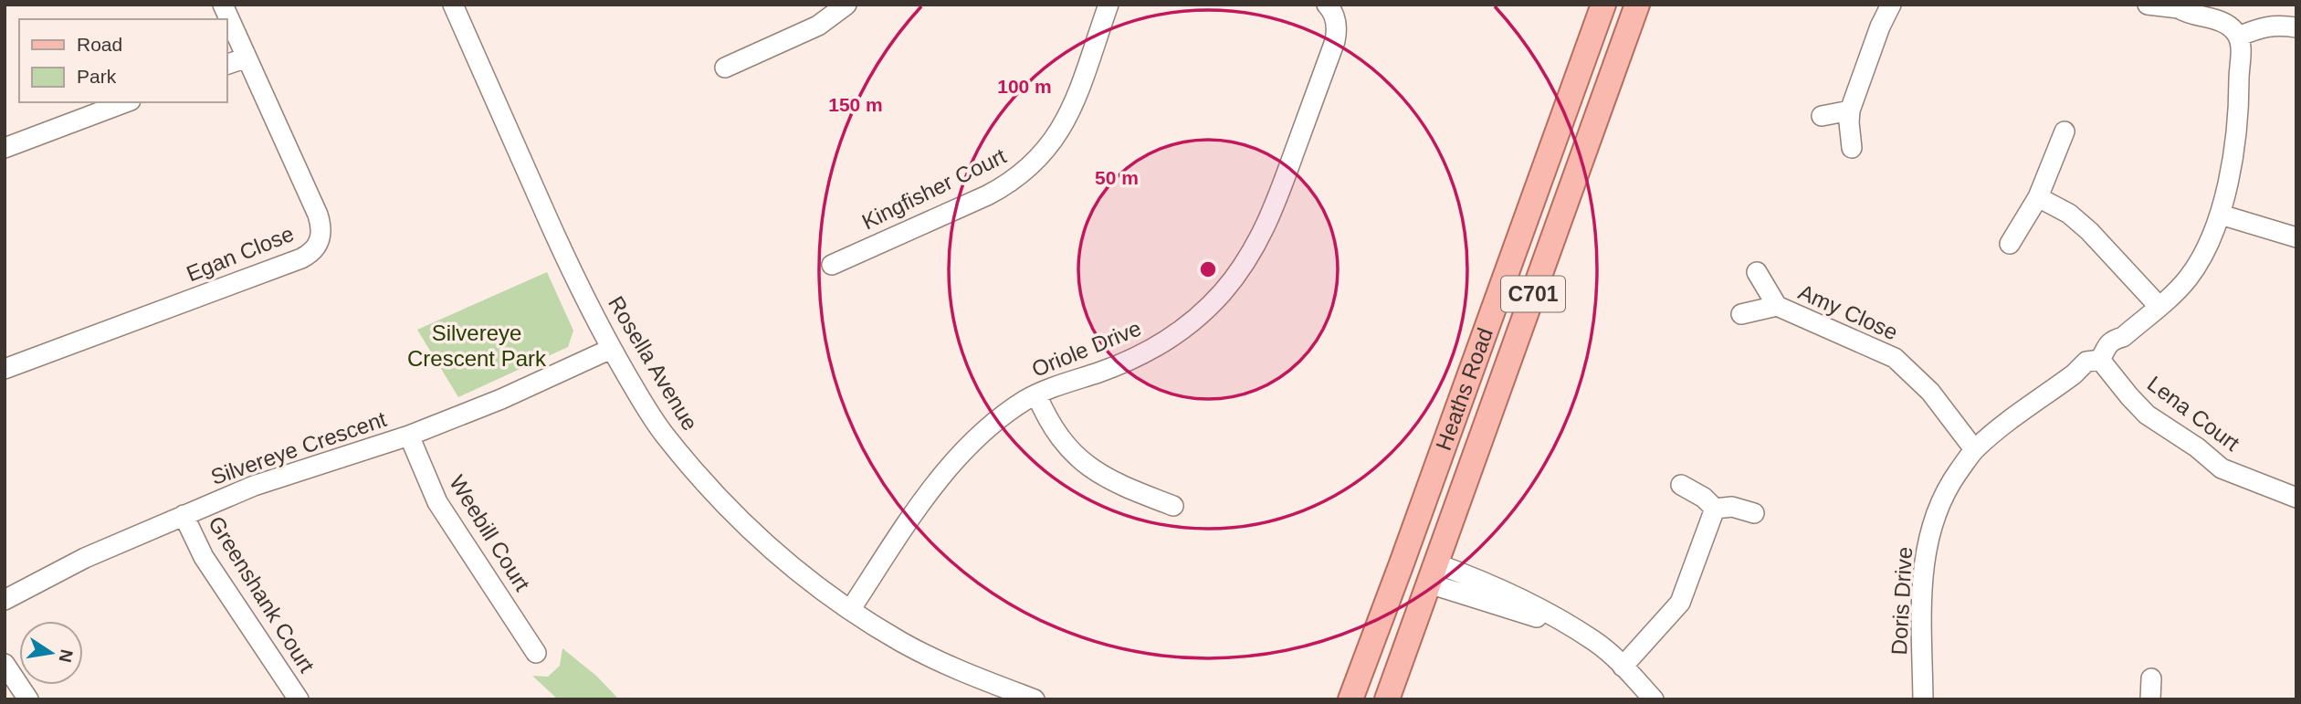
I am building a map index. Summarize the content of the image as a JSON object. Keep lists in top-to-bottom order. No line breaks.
{"streets":{"main road":["C701","Heaths Road"],"street":["Kingfisher Court","Egan Close","Amy Close","Oriole Drive","Rosella Avenue","Lena Court","Silvereye Crescent","Weebill Court","Greenshank Court","Doris Drive"]},"crossings":[["Amy Close","Doris Drive"],["Oriole Drive","Rosella Avenue"],["Rosella Avenue","Silvereye Crescent"],["Lena Court","Doris Drive"],["Silvereye Crescent","Weebill Court"],["Silvereye Crescent","Greenshank Court"]],"parks":["Silvereye Crescent Park"],"legend":["Road","Park"],"north":"right","rings":["100 m","150 m","50 m"]}
